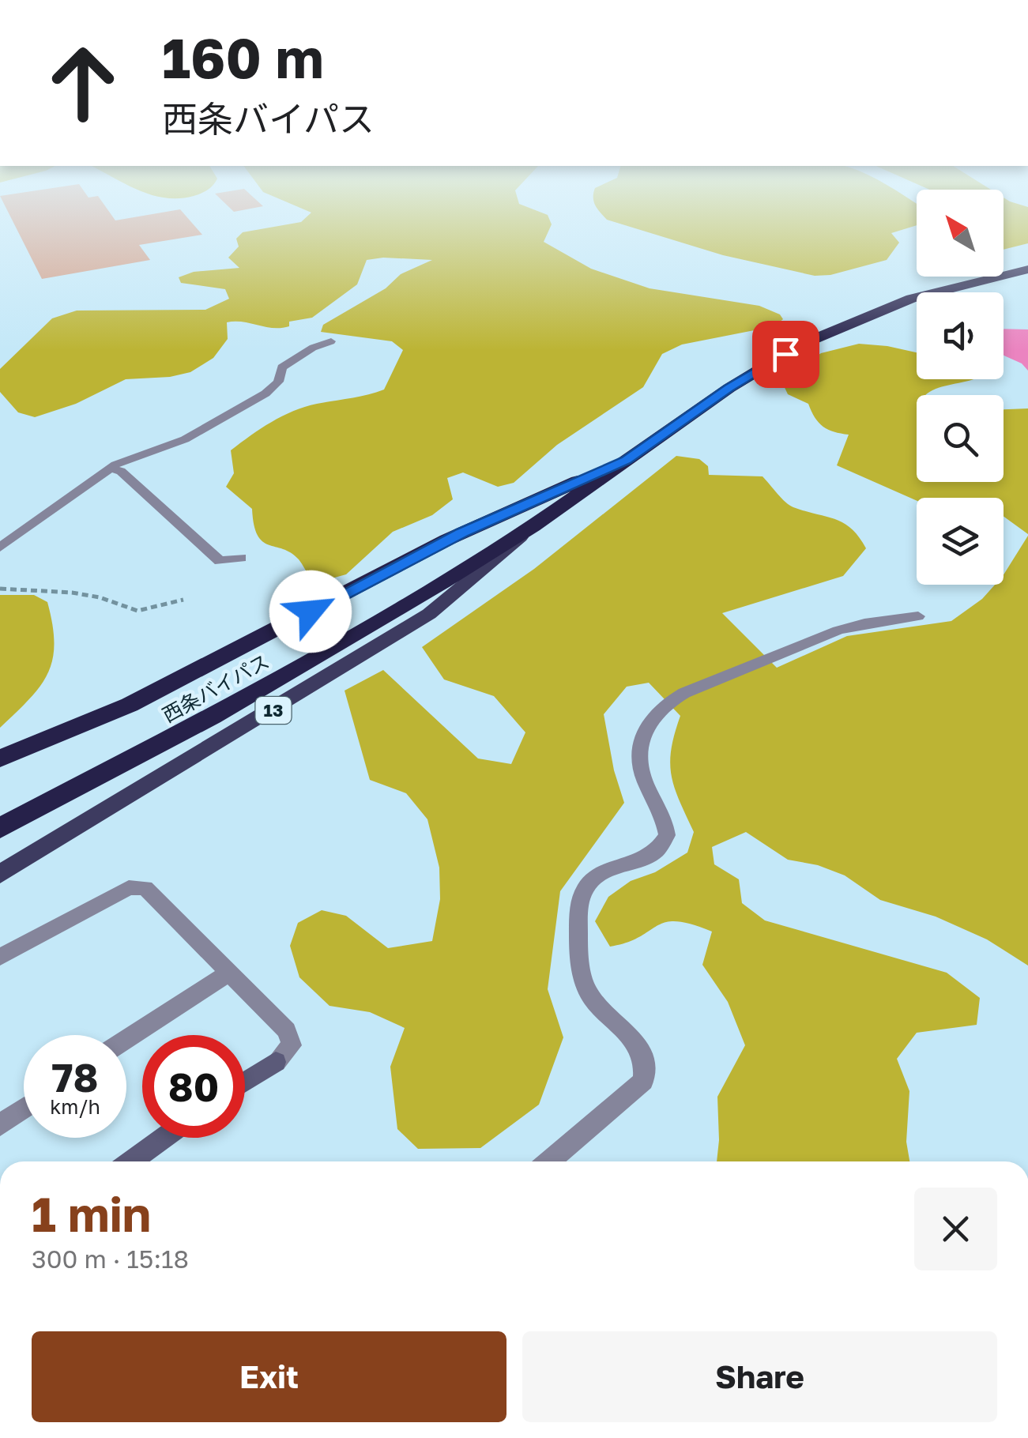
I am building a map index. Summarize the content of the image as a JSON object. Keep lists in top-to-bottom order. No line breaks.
{"streets":{"highway":["西条バイパス"],"main road":["13"]},"crossings":[["西条バイパス","13"]],"north":"top left","page":{"turn":["160 m","西条バイパス"],"speed":"78 km/h","limit":"80","heading":["1 min","300 m · 15:18"],"buttons":["Exit","Share"]}}
